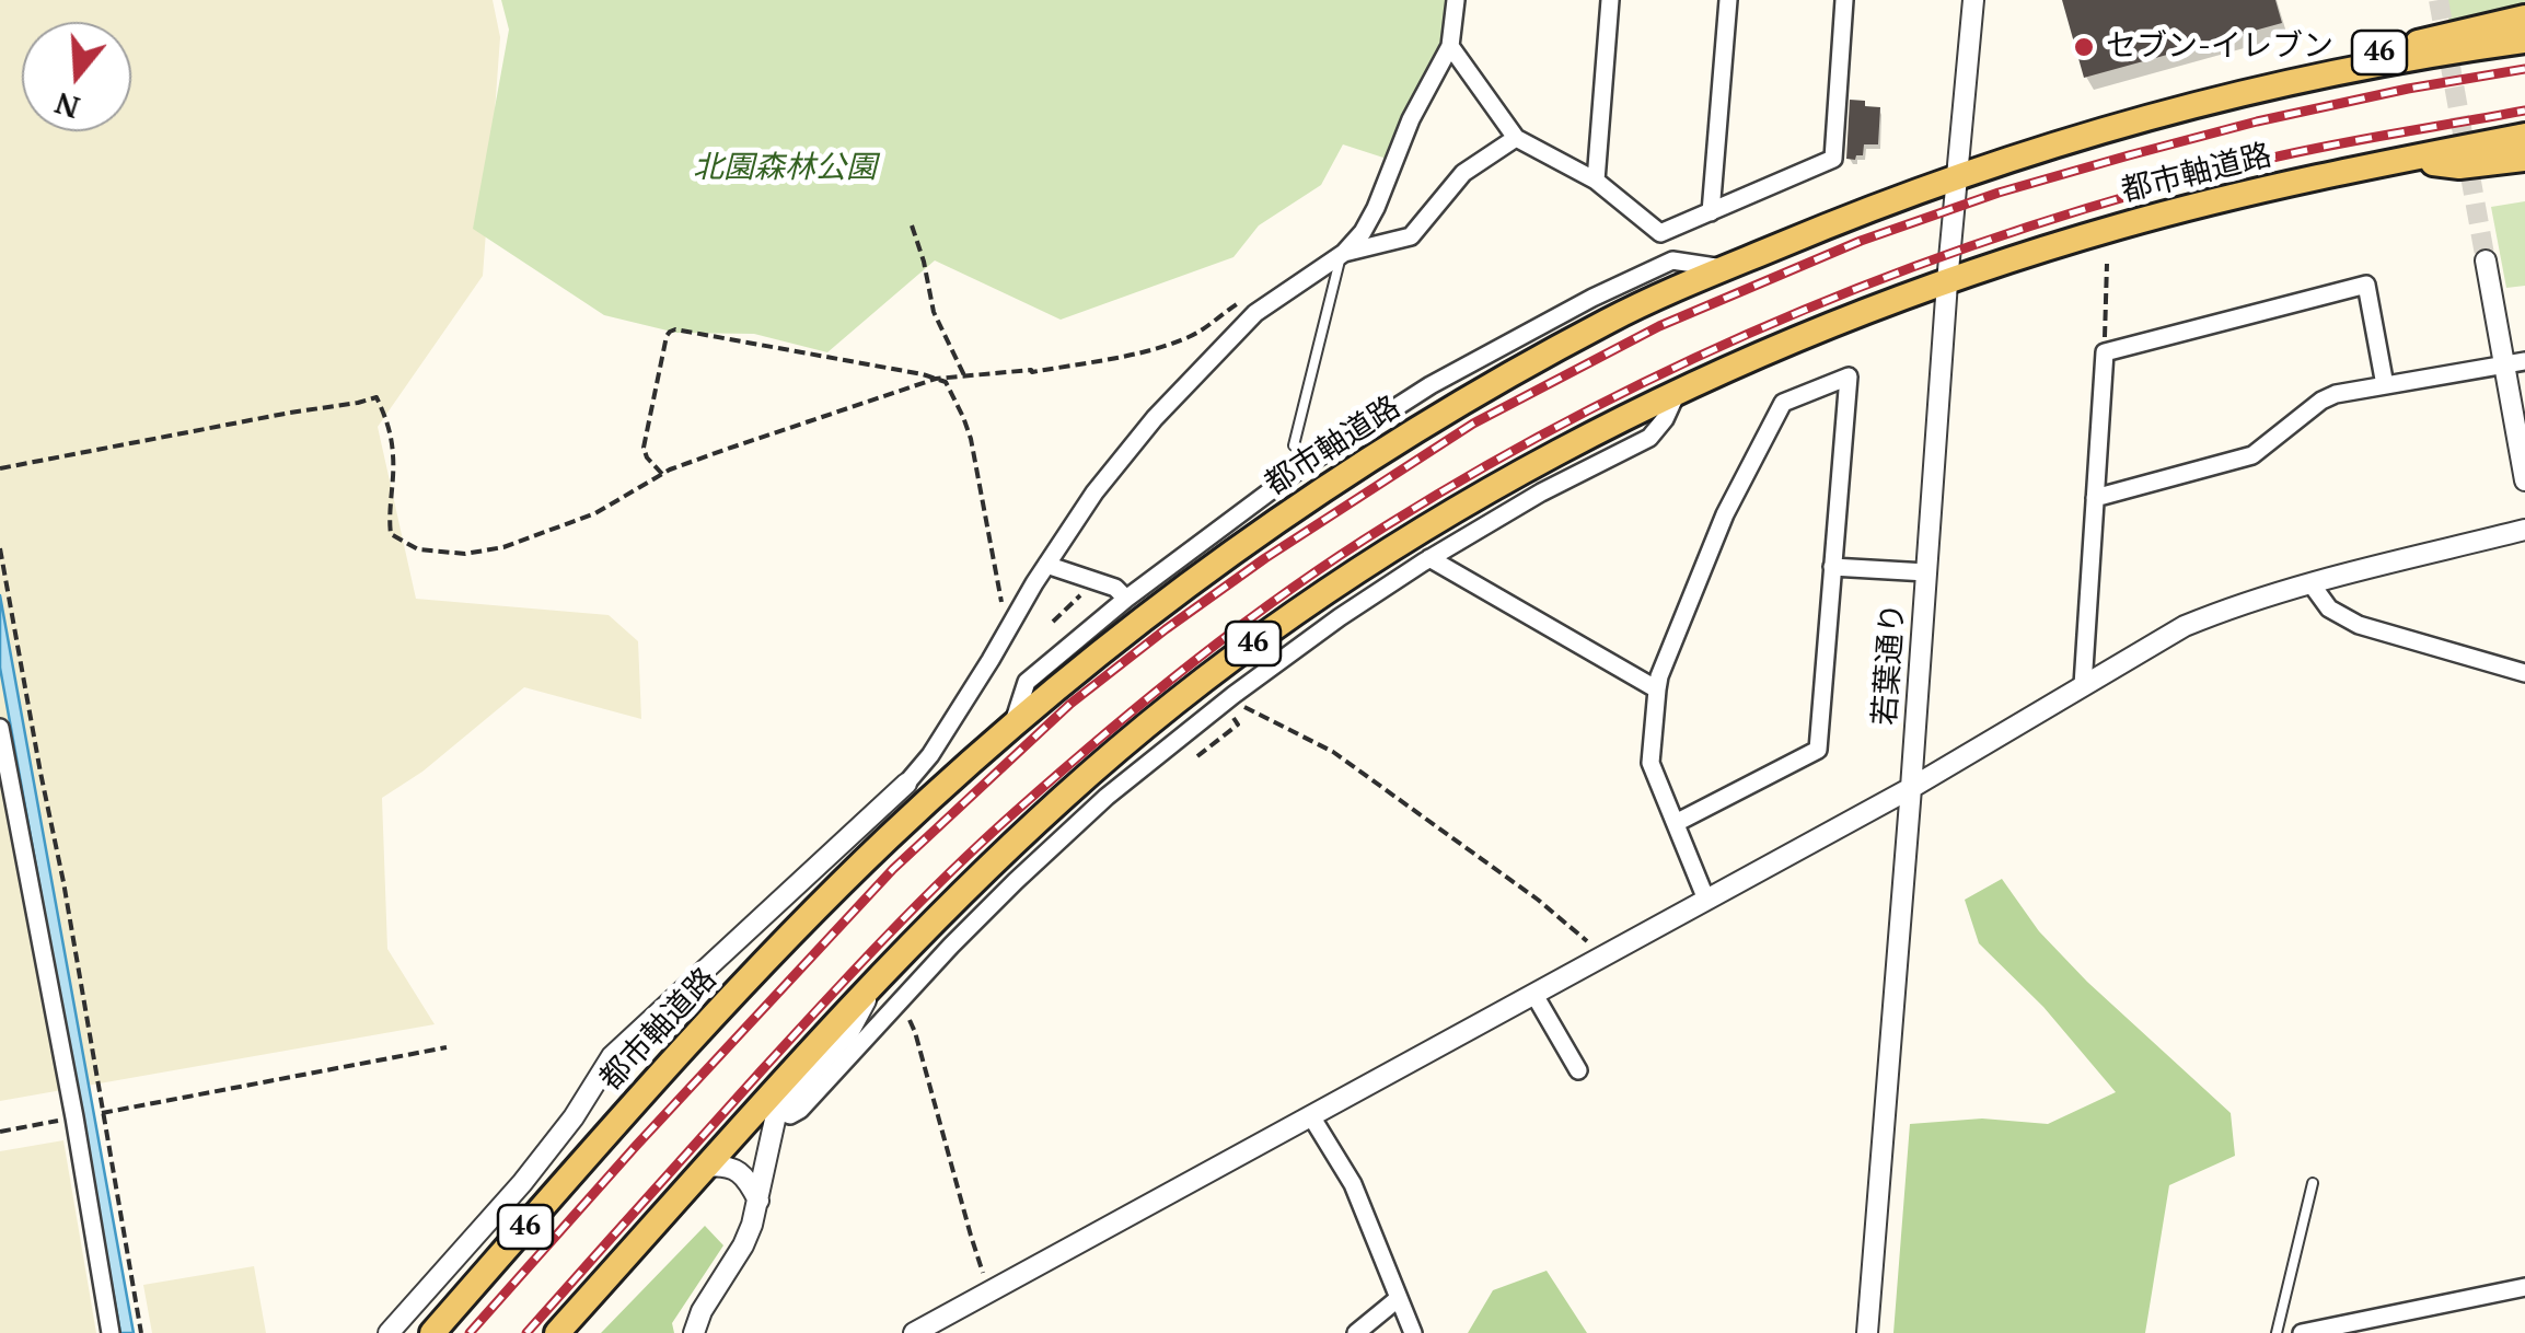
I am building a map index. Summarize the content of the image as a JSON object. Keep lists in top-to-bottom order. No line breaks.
{"streets":{"main road":["46","都市軸道路"],"street":["若葉通り"]},"crossings":[["46","都市軸道路"],["都市軸道路","若葉通り"]],"parks":["北園森林公園"],"places":["セブン-イレブン"],"north":"bottom"}
